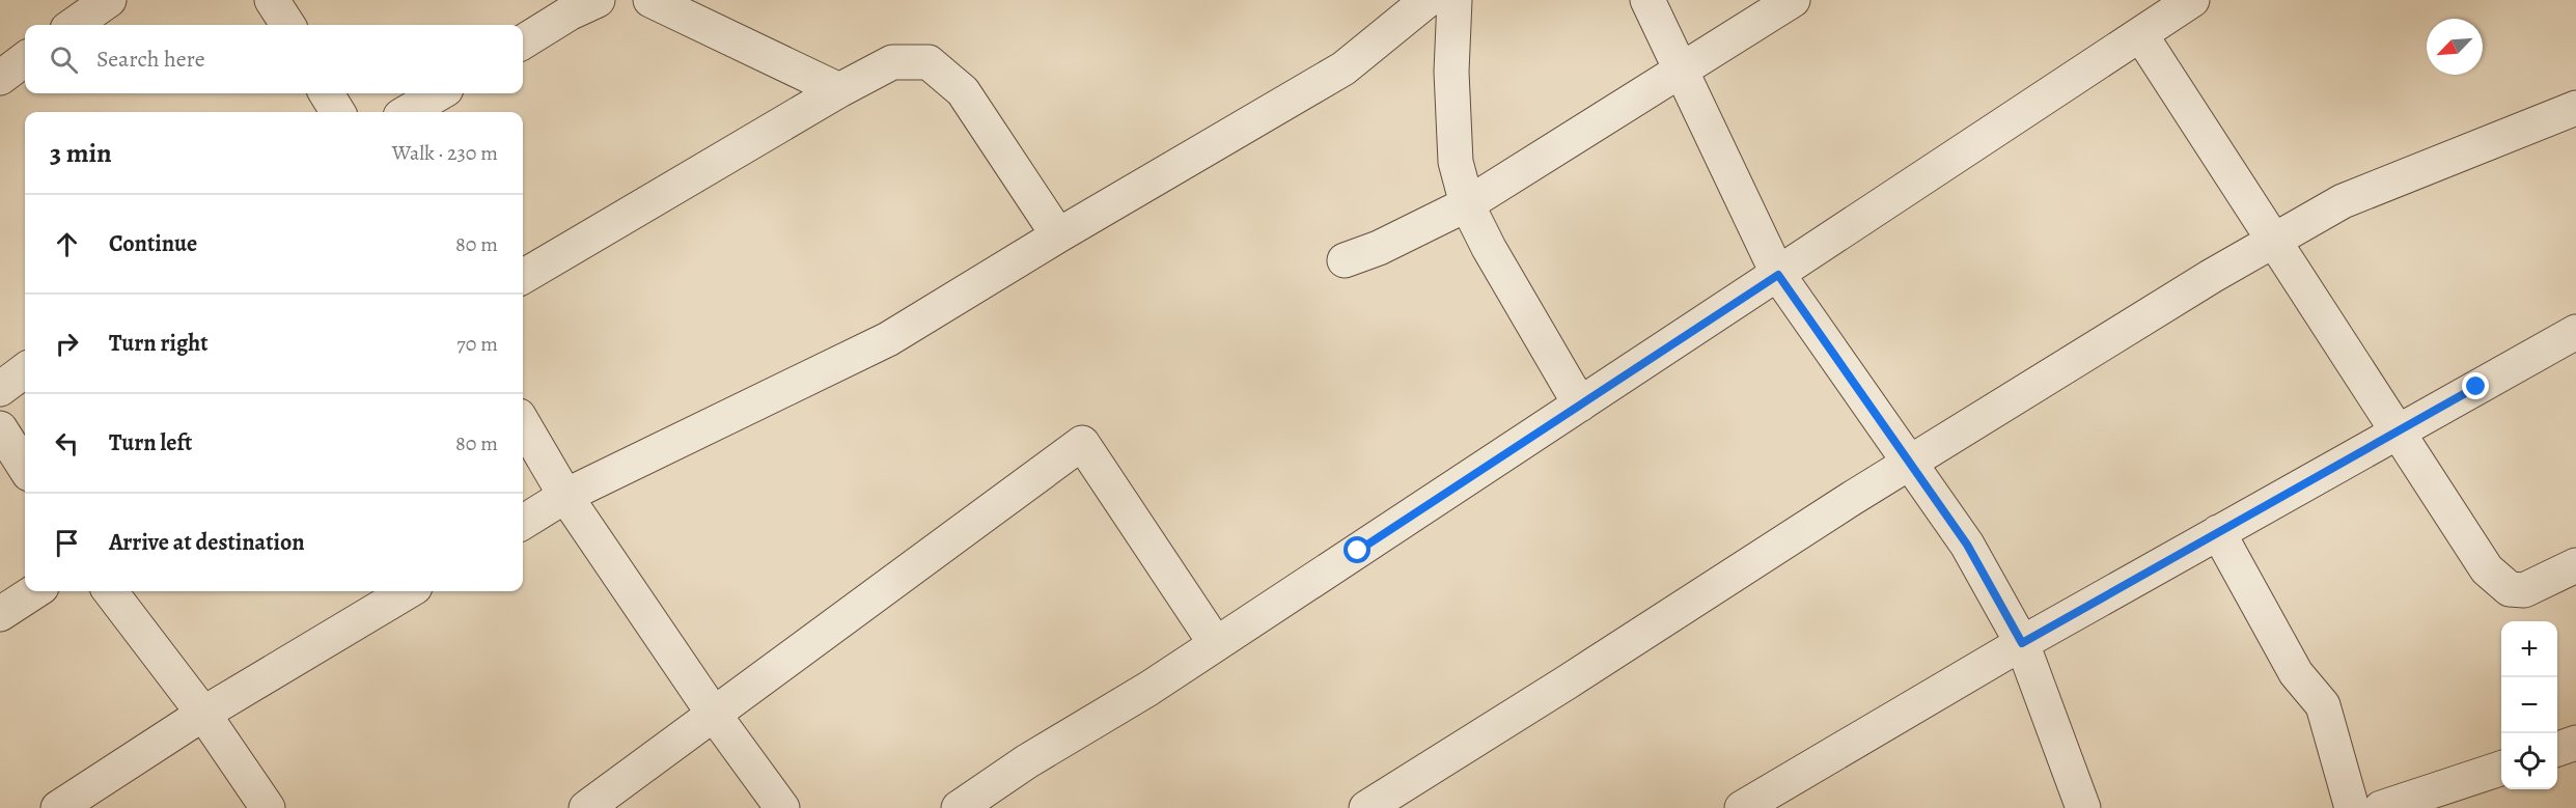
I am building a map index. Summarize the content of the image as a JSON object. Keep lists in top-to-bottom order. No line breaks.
{"north":"bottom left","page":{"search":"Search here","heading":["3 min","Walk · 230 m"],"list":[["Continue","80 m"],["Turn right","70 m"],["Turn left","80 m"],"Arrive at destination"],"map_buttons":["+","−"]}}
